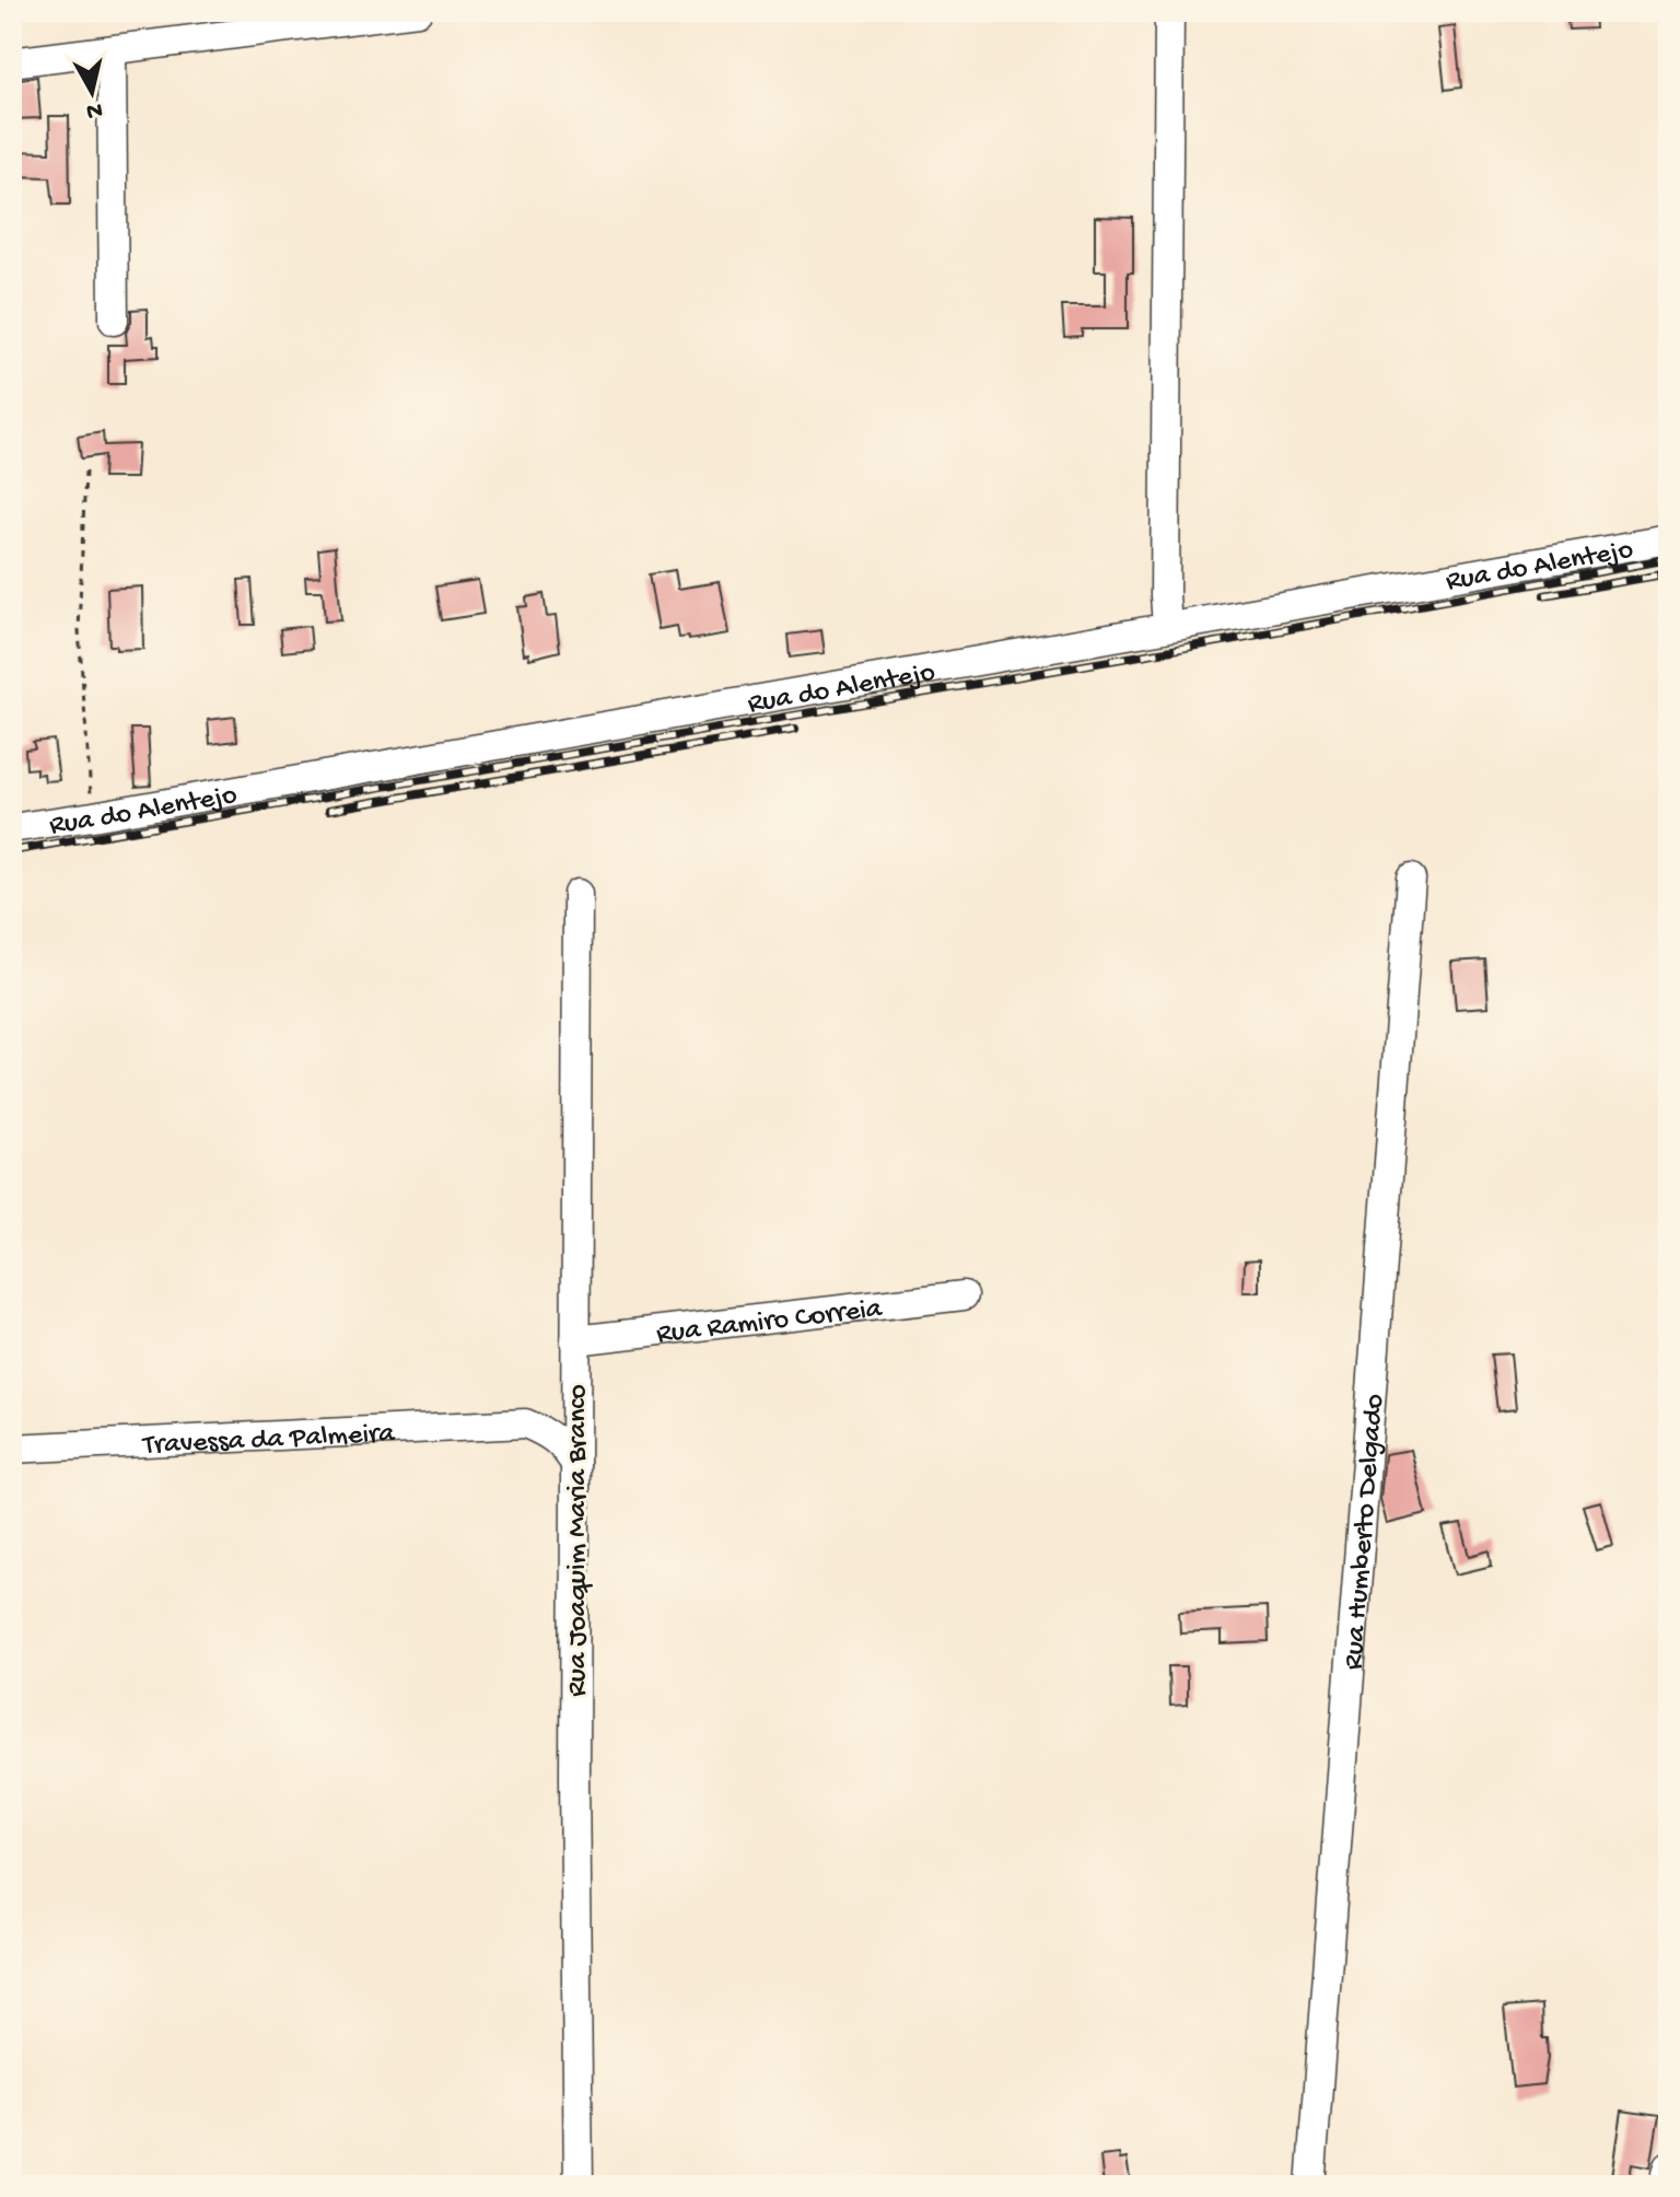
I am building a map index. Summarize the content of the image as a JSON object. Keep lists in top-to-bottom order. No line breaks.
{"streets":{"street":["Rua do Alentejo","Rua Ramiro Correia","Travessa da Palmeira","Rua Humberto Delgado","Rua Joaquim Maria Branco"]},"crossings":[["Rua Ramiro Correia","Rua Joaquim Maria Branco"],["Travessa da Palmeira","Rua Joaquim Maria Branco"]],"north":"bottom"}
